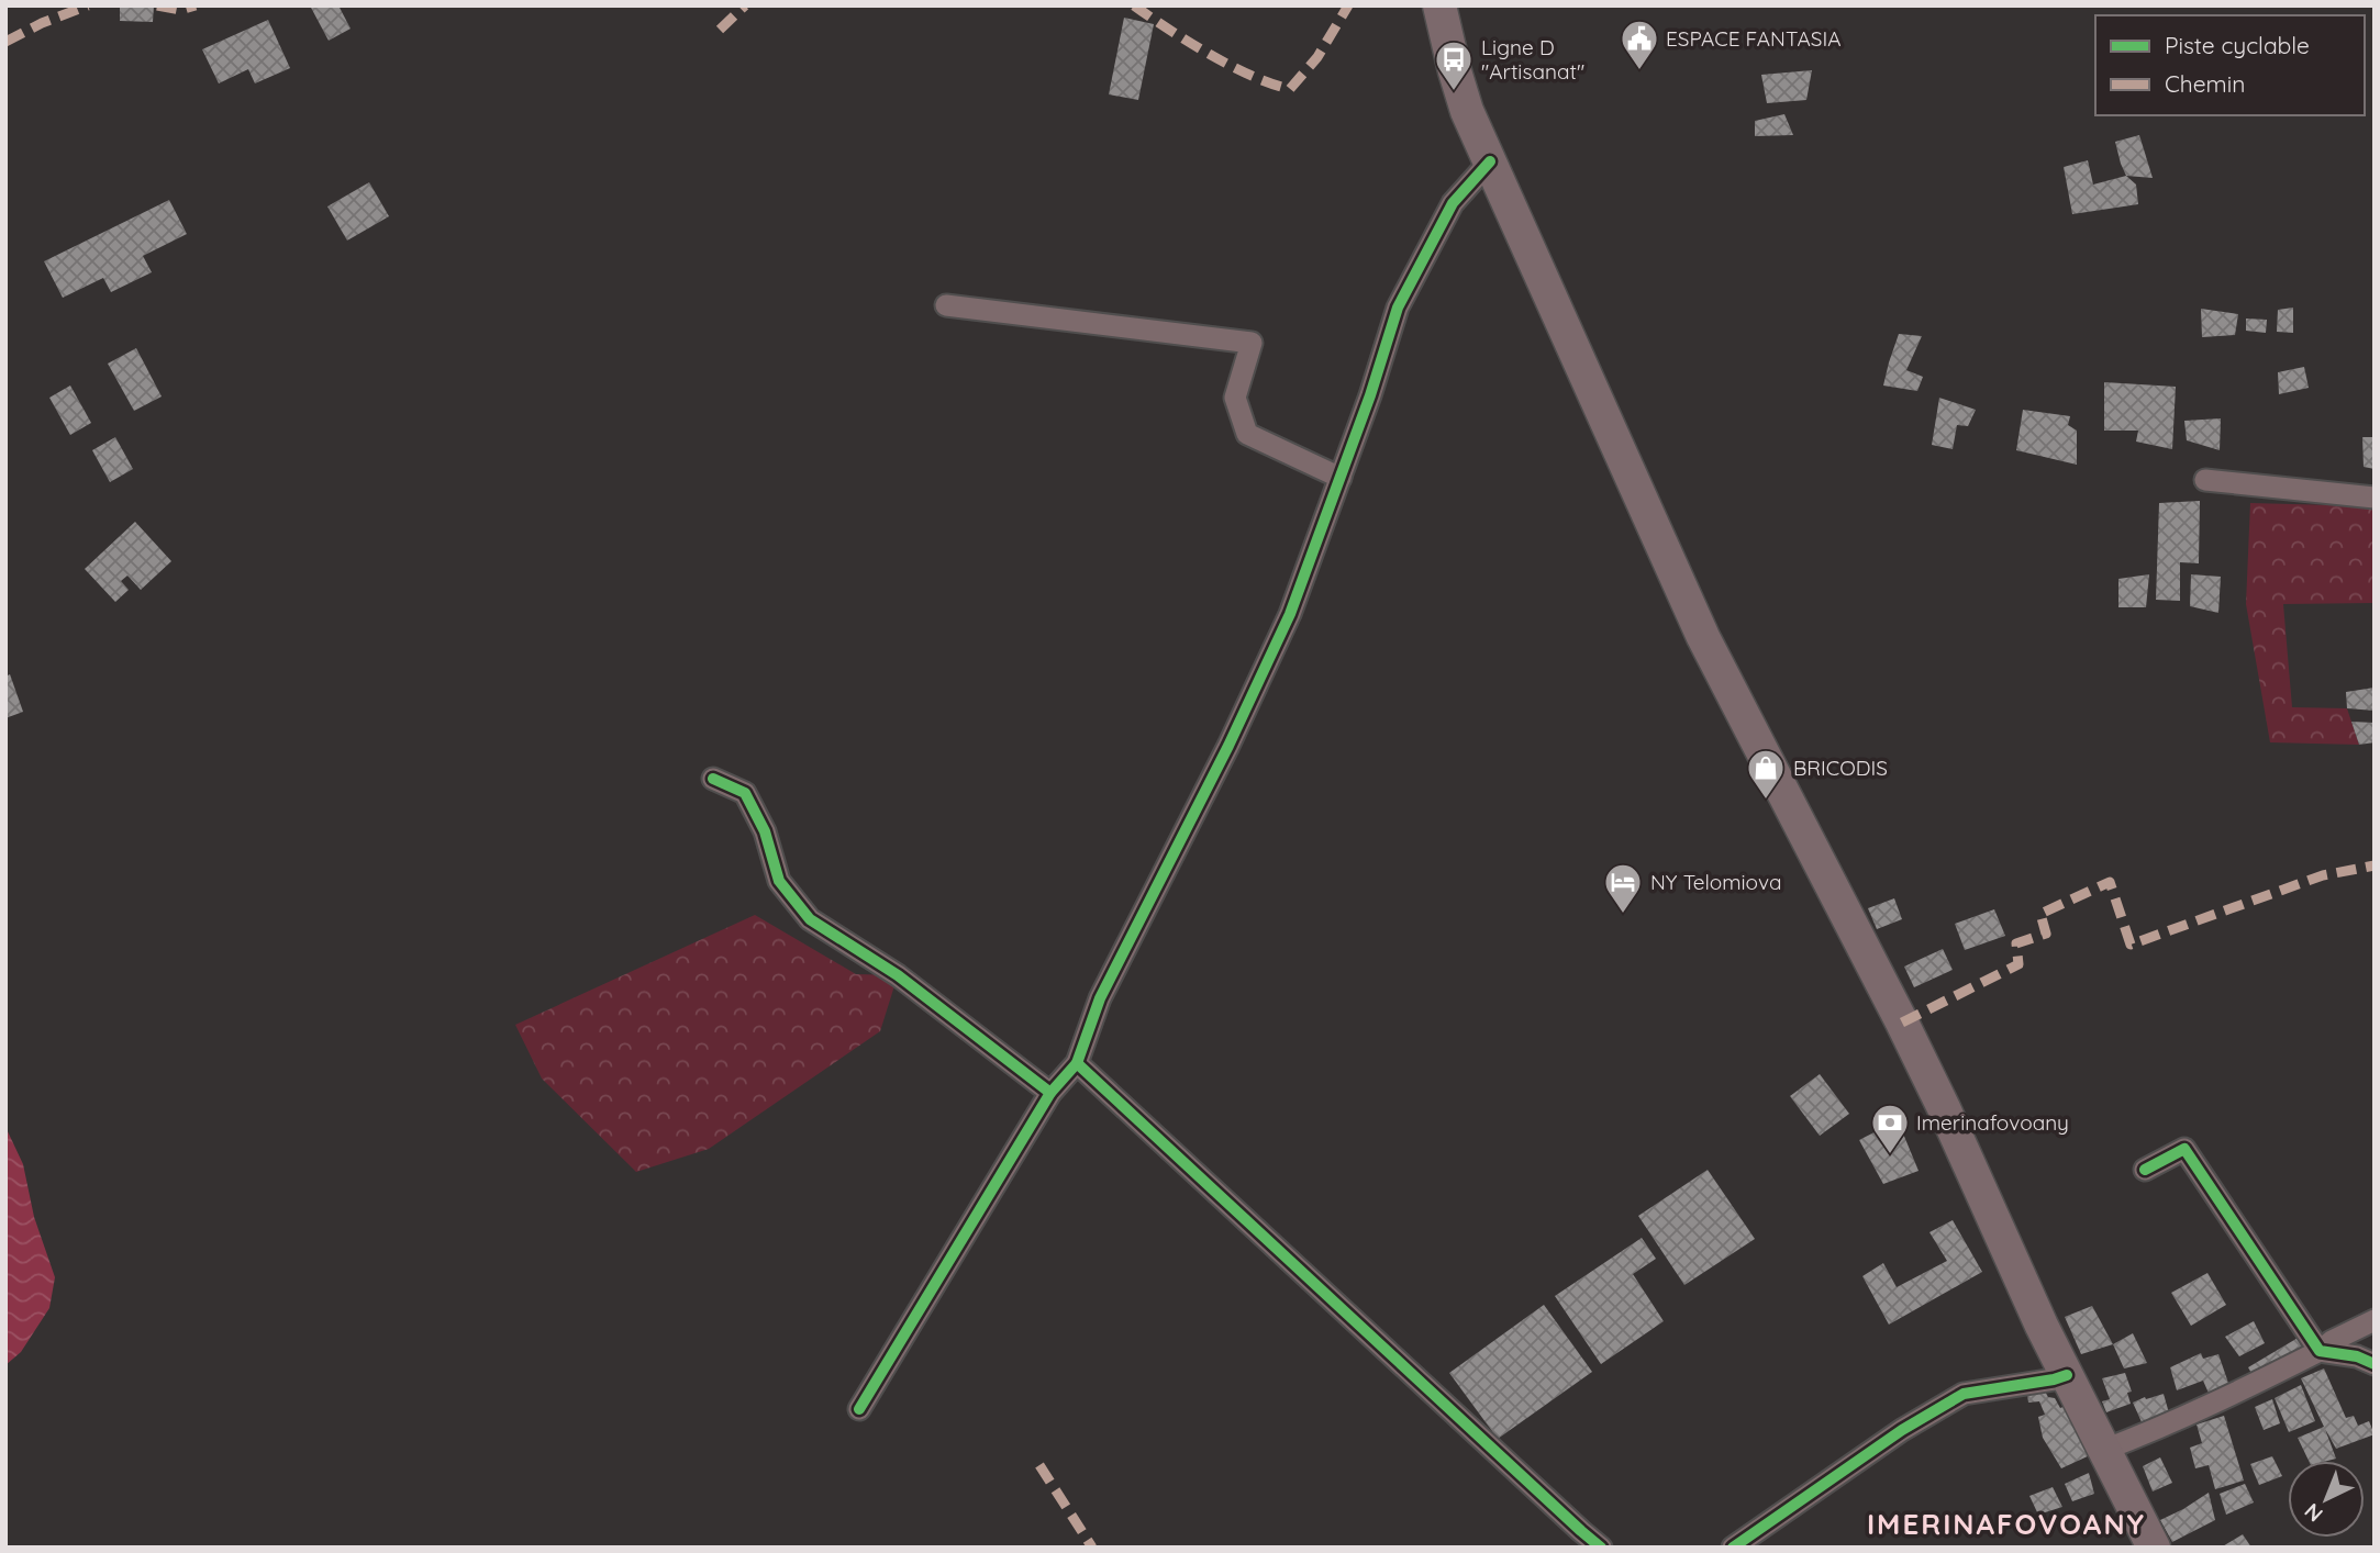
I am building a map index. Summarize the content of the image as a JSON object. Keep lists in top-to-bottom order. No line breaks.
{"districts":["IMERINAFOVOANY"],"places":{"public building":["ESPACE FANTASIA"],"bus stop":["Ligne D \"Artisanat\""],"shop":["BRICODIS"],"hotel":["NY Telomiova"],"bank":["Imerinafovoany"]},"legend":["Piste cyclable","Chemin"],"north":"bottom left"}
